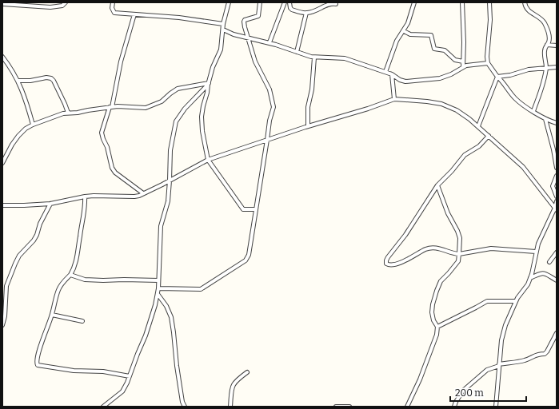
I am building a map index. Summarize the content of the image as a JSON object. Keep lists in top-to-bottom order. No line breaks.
{"scale_bar":"200 m"}
